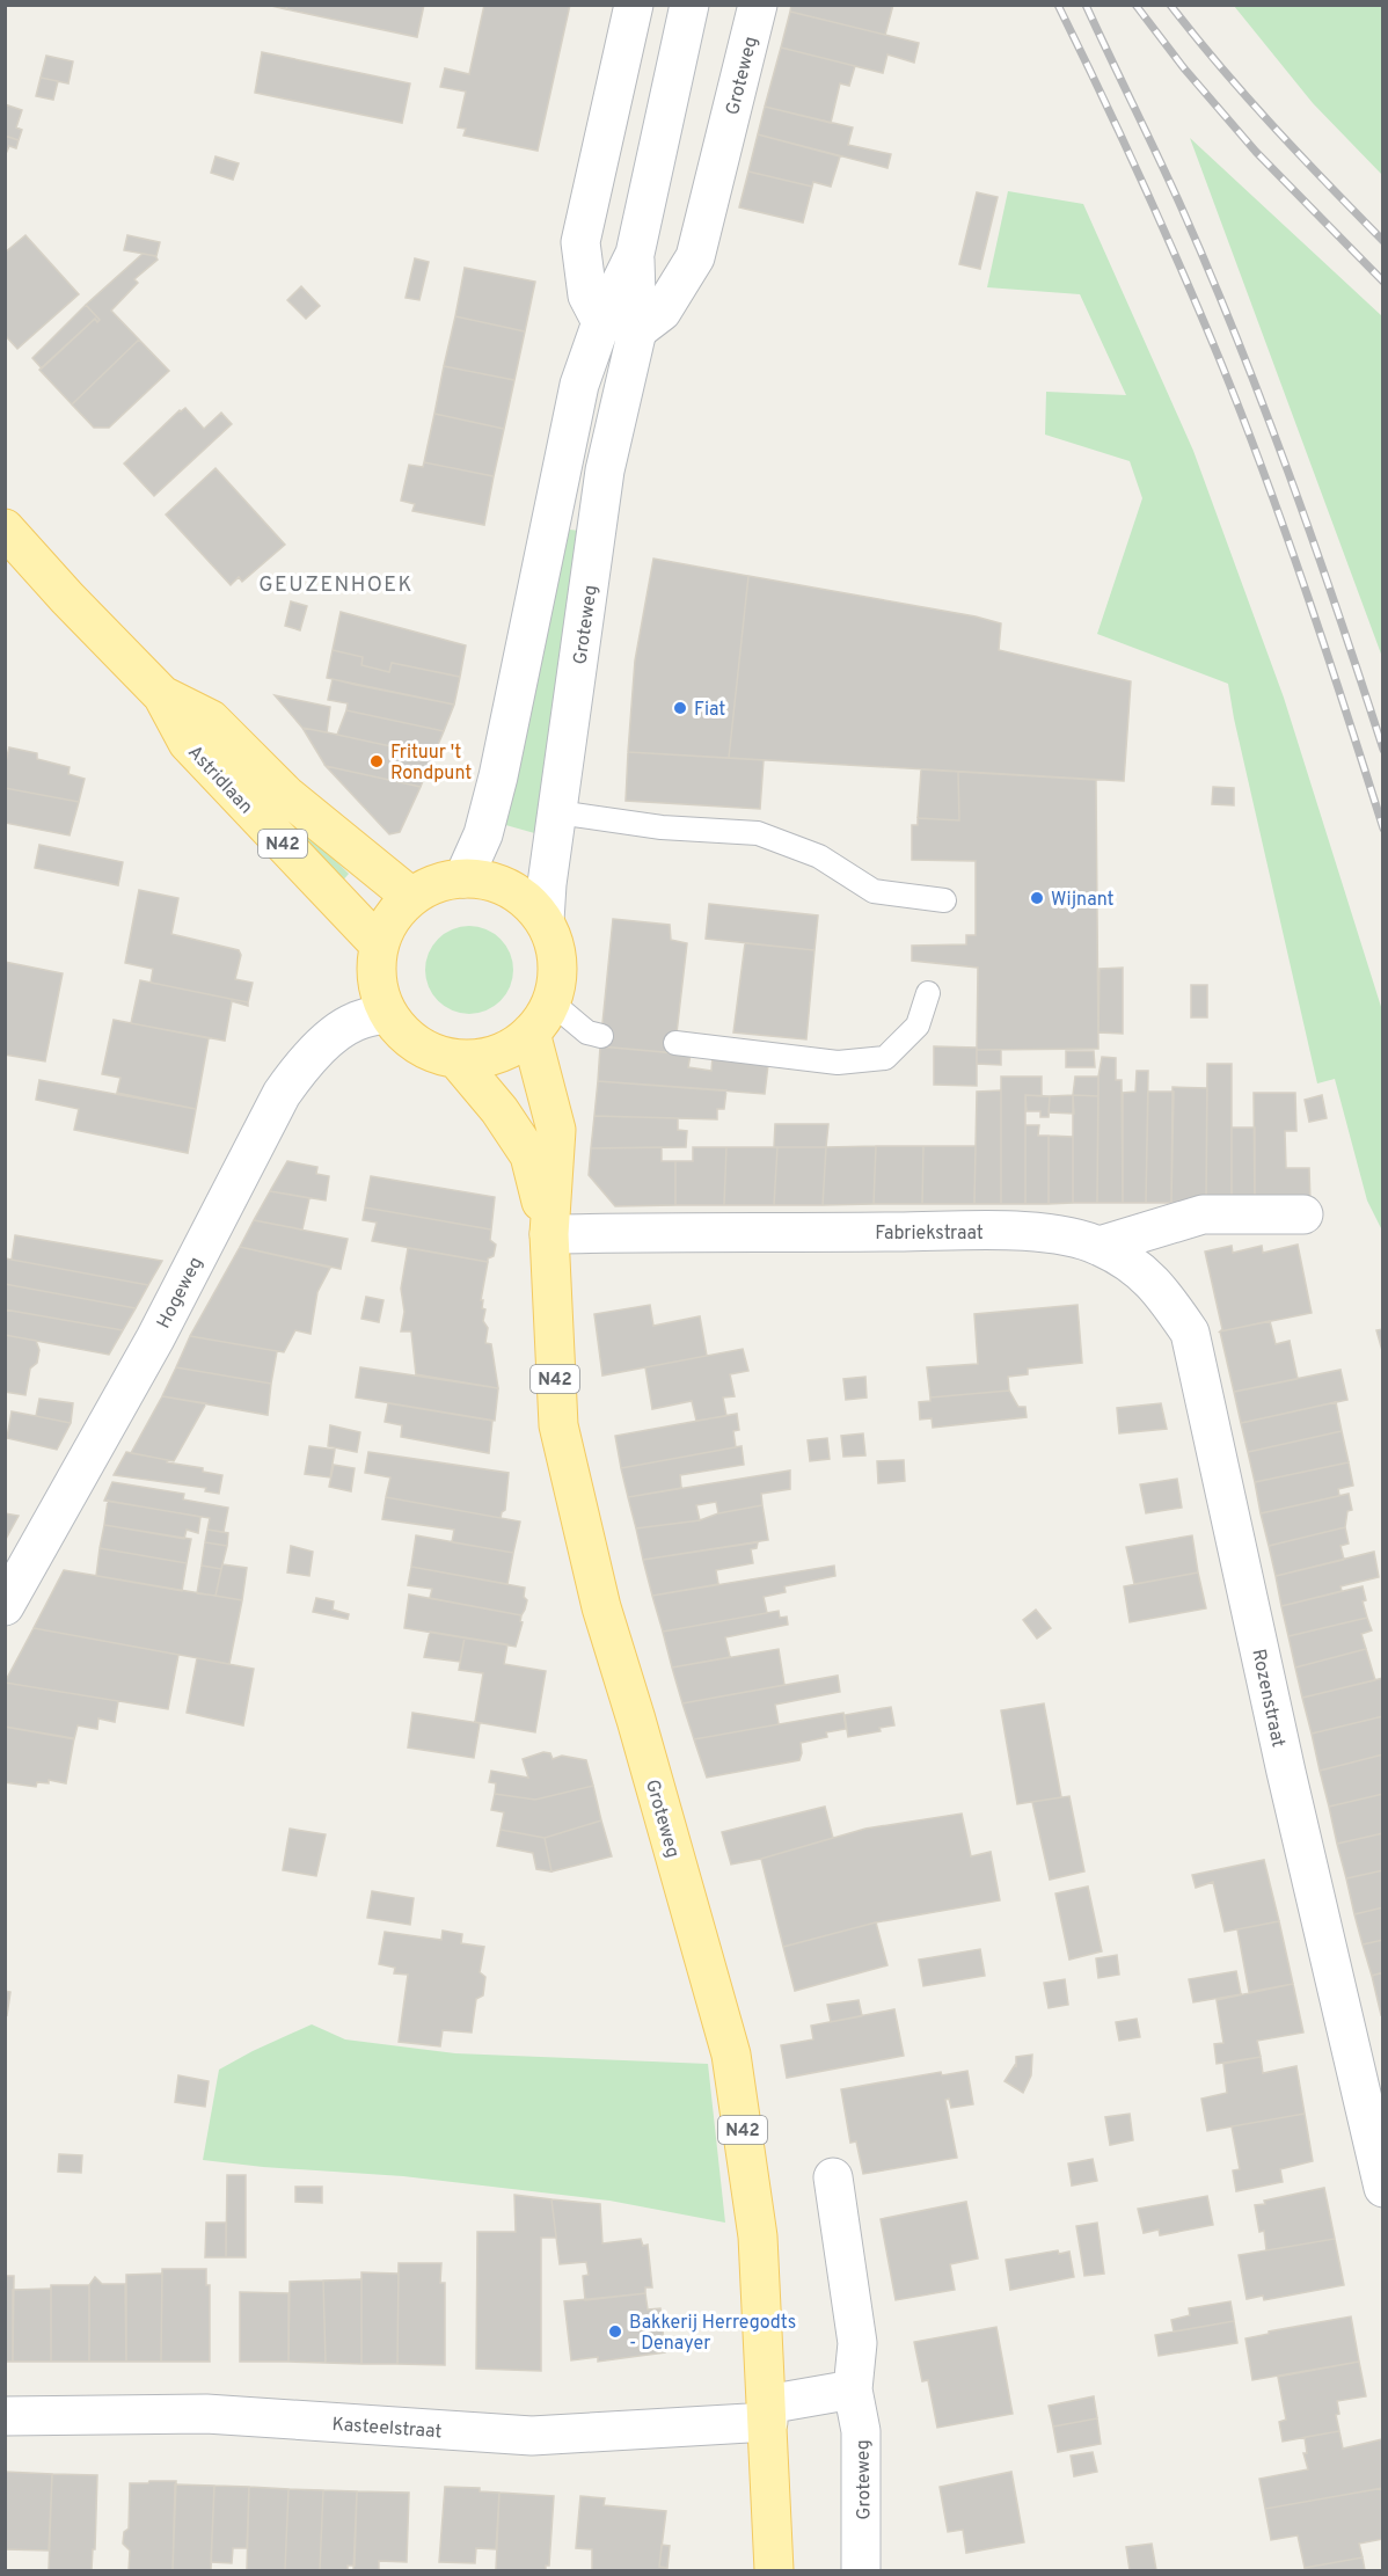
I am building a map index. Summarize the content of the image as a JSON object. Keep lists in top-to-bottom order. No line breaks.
{"streets":{"main road":["Groteweg","Astridlaan","N42"],"street":["Fabriekstraat","Hogeweg","Rozenstraat","Kasteelstraat"]},"crossings":[["Groteweg","Astridlaan"],["Groteweg","Fabriekstraat"],["Groteweg","Hogeweg"],["Groteweg","Kasteelstraat"],["Astridlaan","Hogeweg"],["Fabriekstraat","Rozenstraat"]],"districts":["GEUZENHOEK"],"places":["Fiat","Frituur 't Rondpunt","Wijnant","Bakkerij Herregodts - Denayer"]}
